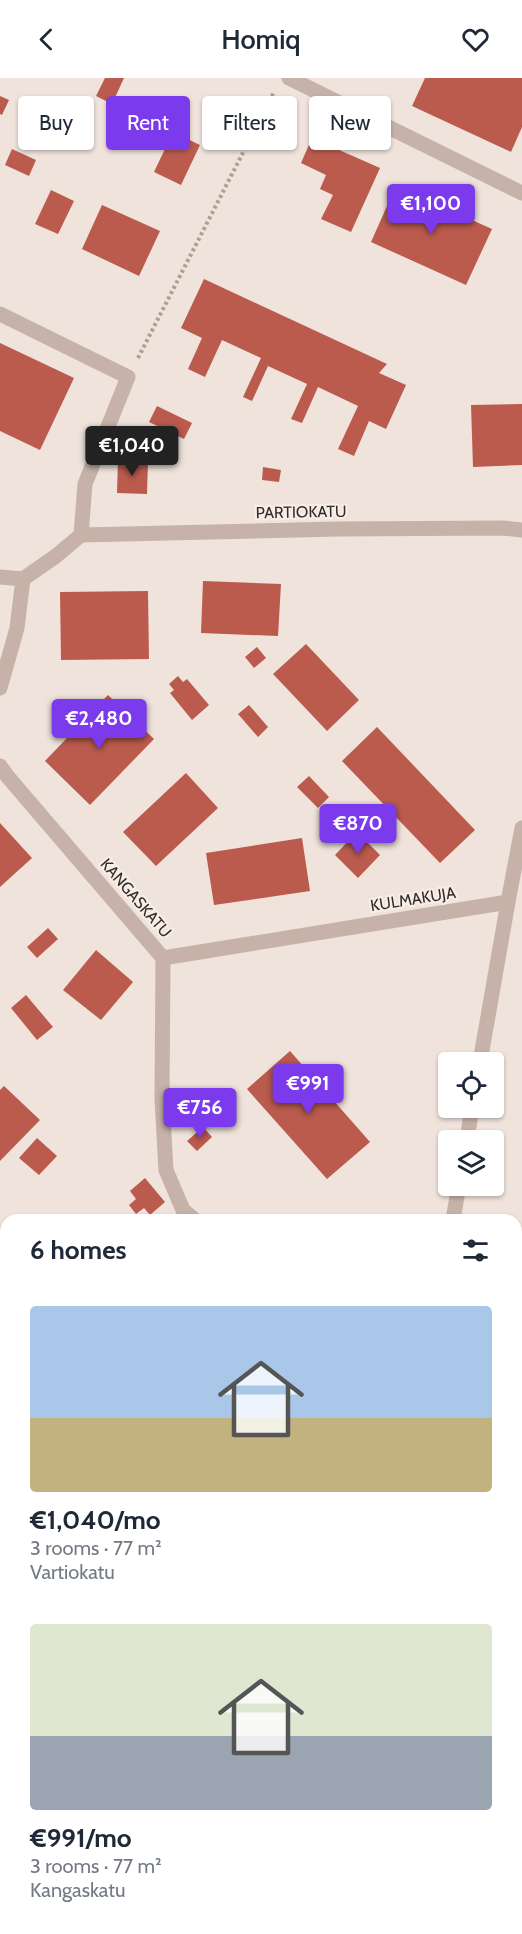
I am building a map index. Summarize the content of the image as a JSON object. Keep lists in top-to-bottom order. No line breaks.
{"streets":{"street":["PARTIOKATU","KANGASKATU","KULMAKUJA"]},"crossings":[["KANGASKATU","KULMAKUJA"]],"page":{"header":"Homiq","chip":["Buy","Rent","Filters","New"],"price":["€1,100","€1,040","€2,480","€870","€991","€756"],"heading":"6 homes","list":[{"name":"€1,040/mo","note":"3 rooms · 77 m² · Vartiokatu"},{"name":"€991/mo","note":"3 rooms · 77 m² · Kangaskatu"}]}}
